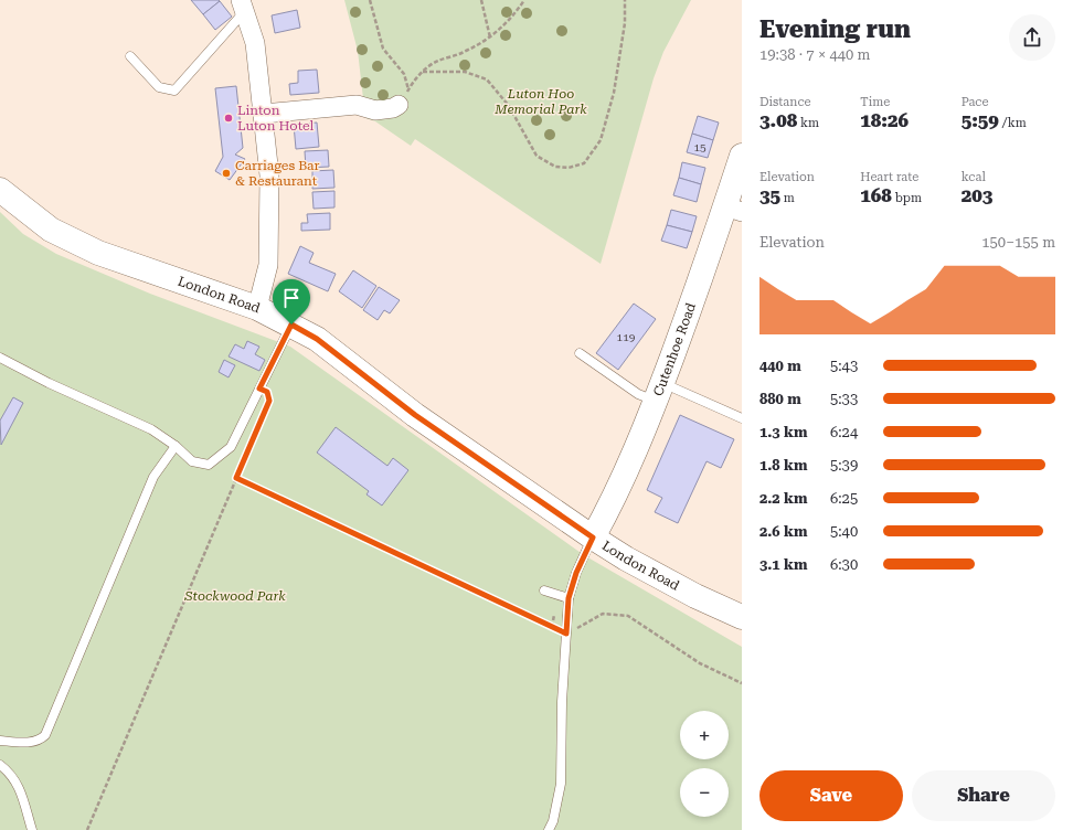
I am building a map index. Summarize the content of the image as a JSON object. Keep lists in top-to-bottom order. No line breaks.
{"streets":{"street":["London Road","Cutenhoe Road"]},"crossings":[["London Road","Cutenhoe Road"]],"parks":["Luton Hoo Memorial Park","Stockwood Park"],"places":["Linton Luton Hotel","Carriages Bar & Restaurant"],"house_numbers":["15","119"],"page":{"heading":["Evening run","19:38 · 7 × 440 m"],"stats":[["Distance","3.08 km"],["Time","18:26"],["Pace","5:59 /km"],["Elevation","35 m"],["Heart rate","168 bpm"],["kcal","203"]],"chart":["Elevation","150–155 m"],"list":[{"name":"440 m","note":"5:43"},{"name":"880 m","note":"5:33"},{"name":"1.3 km","note":"6:24"},{"name":"1.8 km","note":"5:39"},{"name":"2.2 km","note":"6:25"},{"name":"2.6 km","note":"5:40"},{"name":"3.1 km","note":"6:30"}],"map_buttons":["+","−"],"buttons":["Save","Share"]}}
